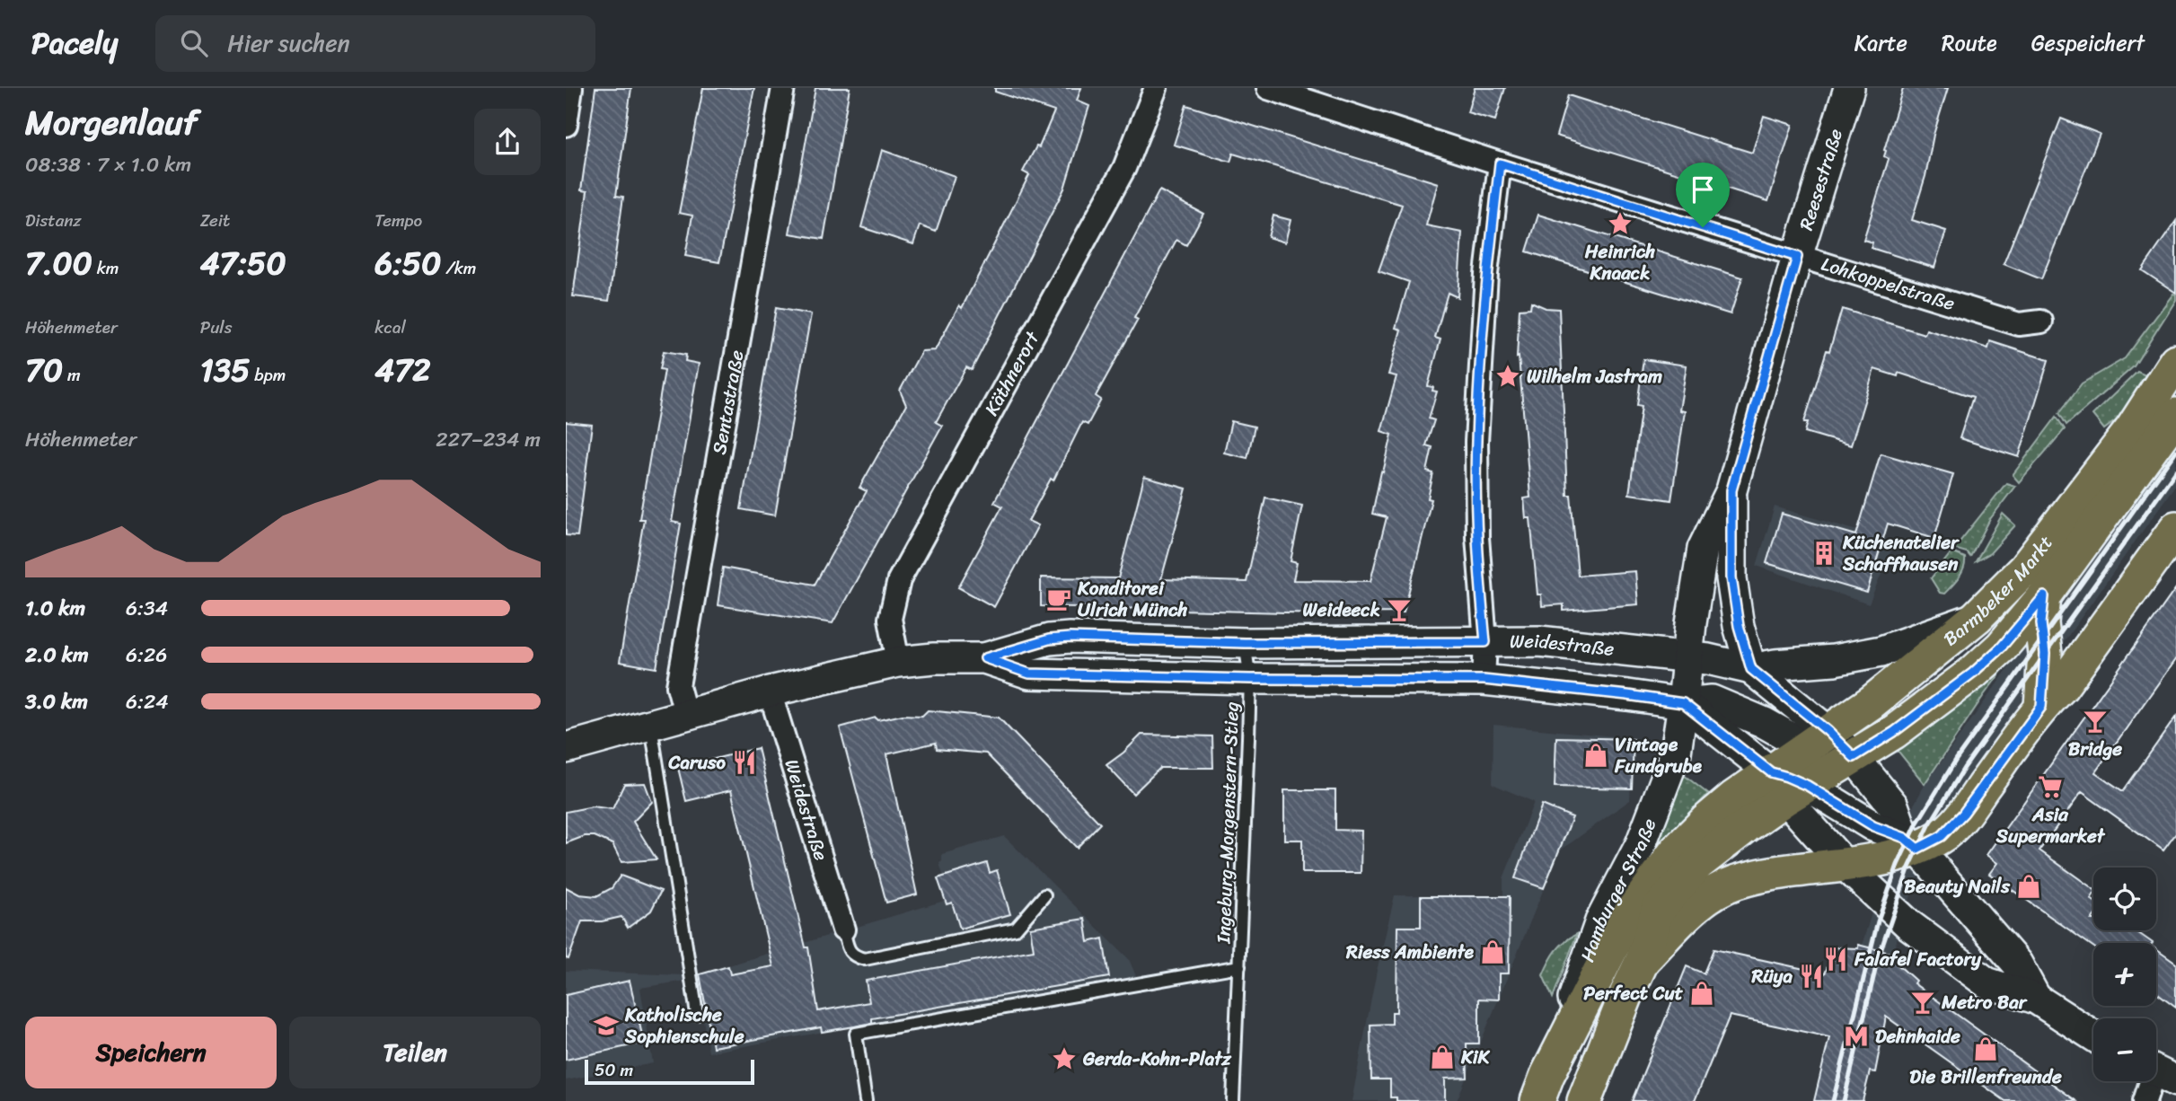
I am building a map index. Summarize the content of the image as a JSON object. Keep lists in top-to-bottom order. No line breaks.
{"streets":{"main road":["Reesestraße","Barmbeker Markt","Weidestraße","Hamburger Straße"],"street":["Lohkoppelstraße","Käthnerort","Sentastraße"],"lane":["Ingeburg-Morgenstern-Stieg"]},"crossings":[["Reesestraße","Lohkoppelstraße"],["Reesestraße","Weidestraße"],["Reesestraße","Hamburger Straße"],["Käthnerort","Weidestraße"],["Sentastraße","Weidestraße"],["Barmbeker Markt","Weidestraße"],["Barmbeker Markt","Hamburger Straße"],["Weidestraße","Ingeburg-Morgenstern-Stieg"],["Weidestraße","Hamburger Straße"]],"places":{"place":["Heinrich Knaack","Wilhelm Jastram","Gerda-Kohn-Platz"],"building":["Küchenatelier Schaffhausen"],"cafe":["Konditorei Ulrich Münch"],"bar":["Weideeck","Bridge","Metro Bar"],"shop":["Vintage Fundgrube","Beauty Nails","Riess Ambiente","Perfect Cut","Die Brillenfreunde","KiK"],"restaurant":["Caruso","Falafel Factory","Rüya"],"supermarket":["Asia Supermarket"],"school or university":["Katholische Sophienschule"],"metro station":["Dehnhaide"]},"scale_bar":"50 m","page":{"header":"Pacely","search":"Hier suchen","nav":["Karte","Route","Gespeichert"],"heading":["Morgenlauf","08:38 · 7 × 1.0 km"],"stats":[["Distanz","7.00 km"],["Zeit","47:50"],["Tempo","6:50 /km"],["Höhenmeter","70 m"],["Puls","135 bpm"],["kcal","472"]],"chart":["Höhenmeter","227–234 m"],"list":[{"name":"1.0 km","note":"6:34"},{"name":"2.0 km","note":"6:26"},{"name":"3.0 km","note":"6:24"}],"map_buttons":["+","−"],"buttons":["Speichern","Teilen"],"scale":"50 m"}}
